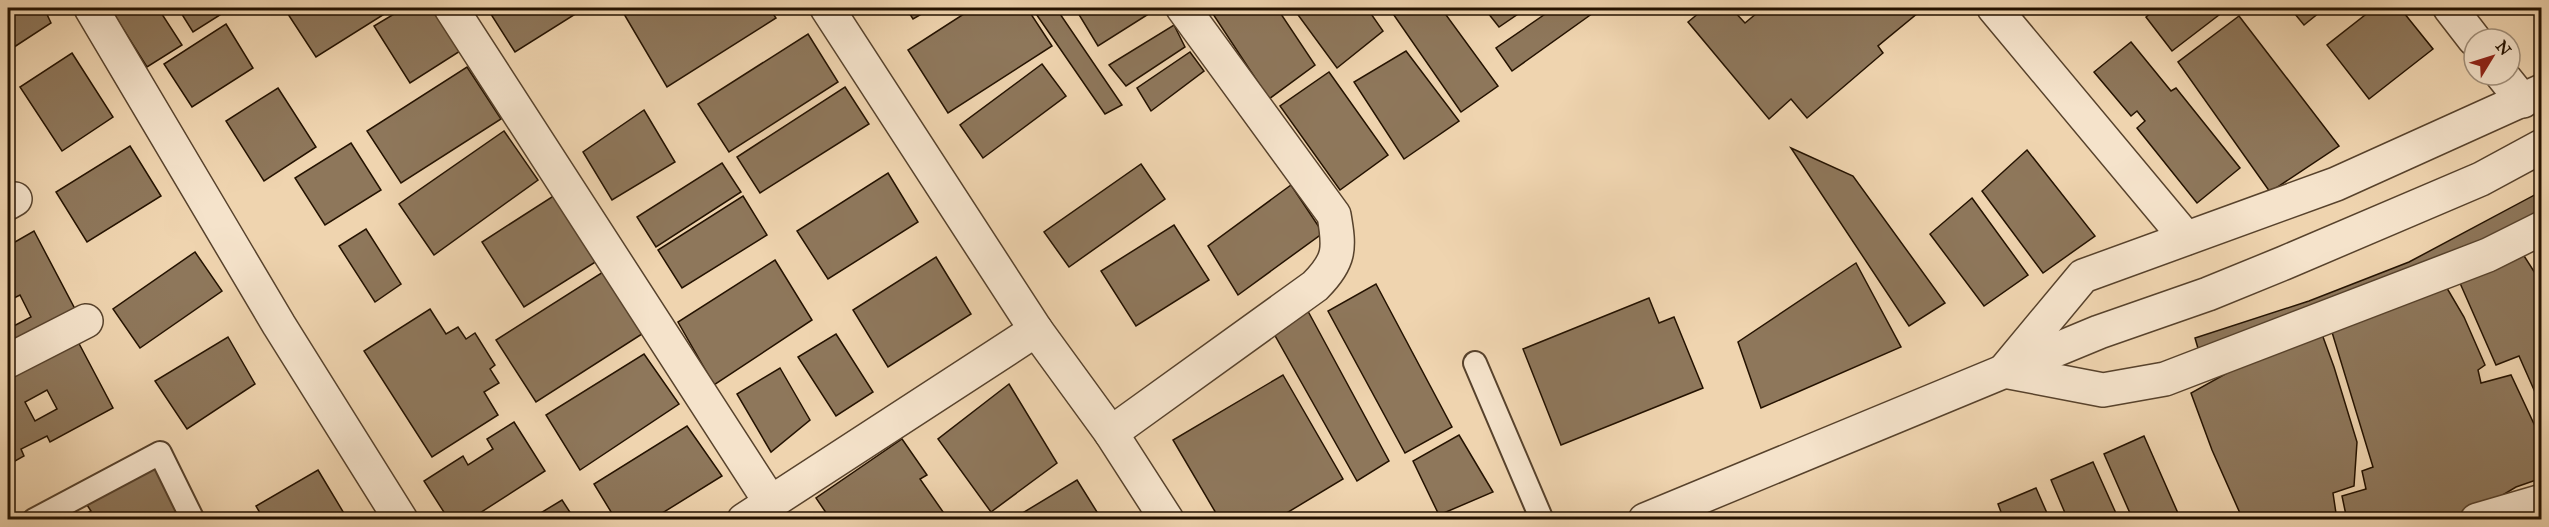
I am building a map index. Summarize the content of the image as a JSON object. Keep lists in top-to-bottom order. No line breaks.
{"north":"top right"}
